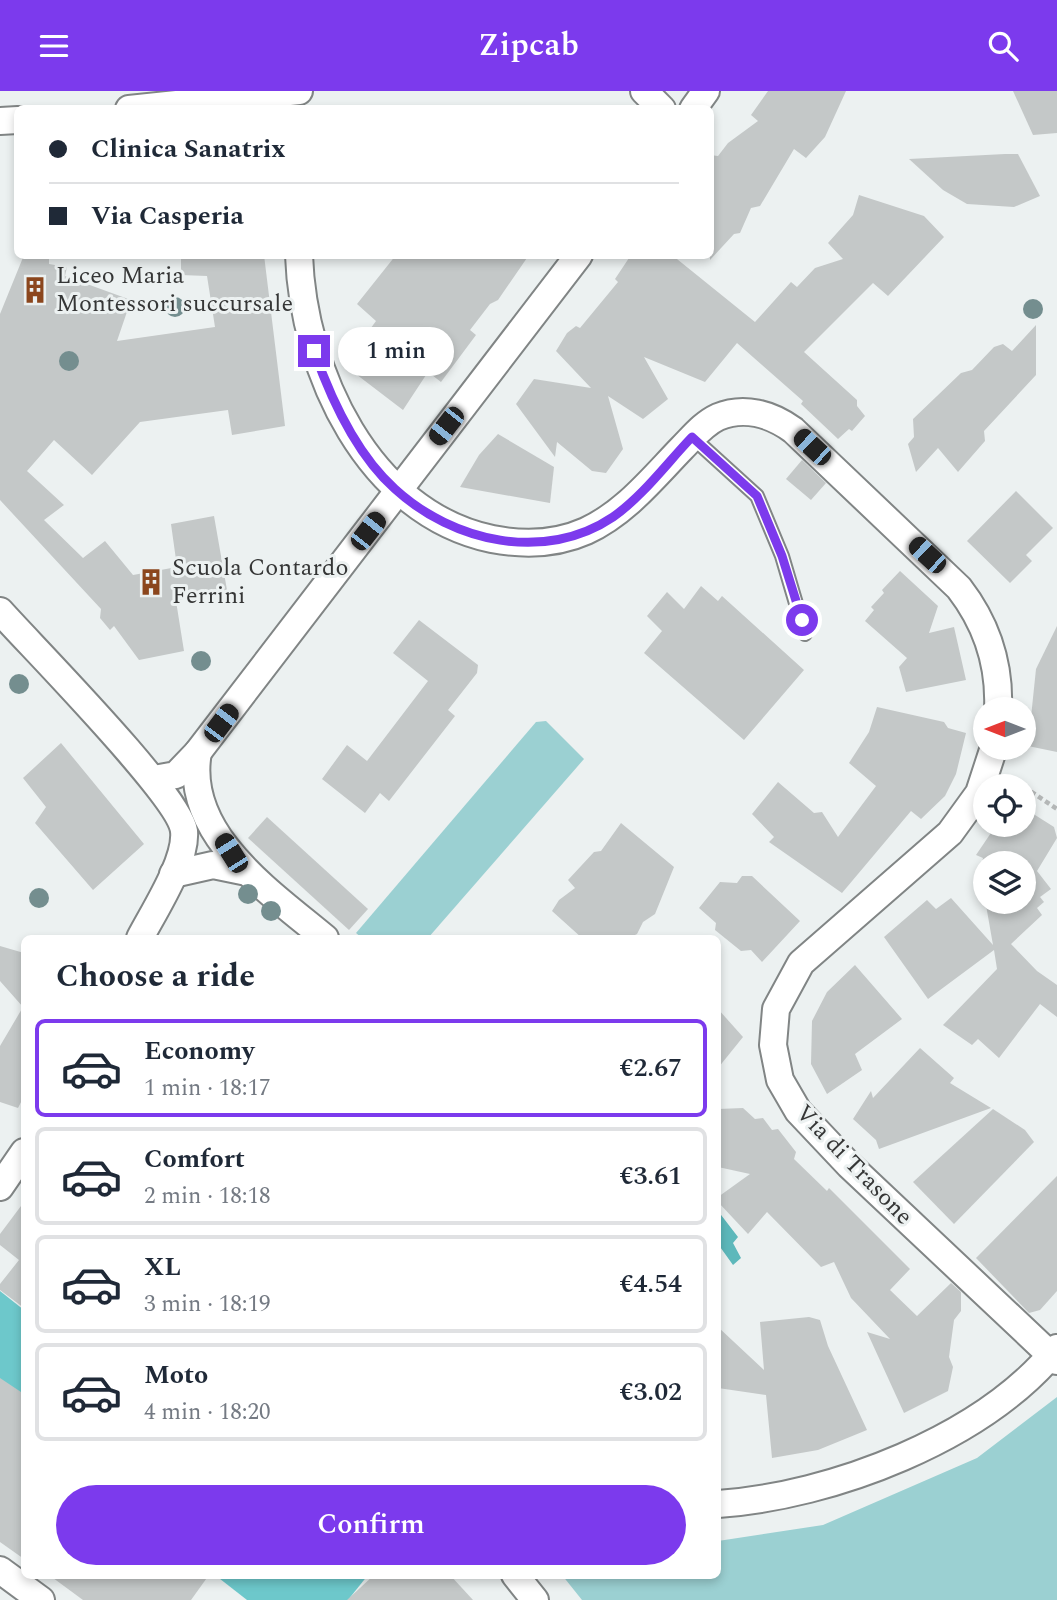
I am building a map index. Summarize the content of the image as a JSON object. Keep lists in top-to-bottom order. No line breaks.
{"streets":{"street":["Via di Trasone"]},"places":{"building":["Liceo Maria Montessori succursale","Scuola Contardo Ferrini"]},"north":"left","page":{"header":"Zipcab","banner":["Clinica Sanatrix","Via Casperia"],"bubble":"1 min","heading":"Choose a ride","list":[{"name":"Economy","note":"1 min · 18:17","value":"€2.67"},{"name":"Comfort","note":"2 min · 18:18","value":"€3.61"},{"name":"XL","note":"3 min · 18:19","value":"€4.54"},{"name":"Moto","note":"4 min · 18:20","value":"€3.02"}],"buttons":"Confirm"}}
